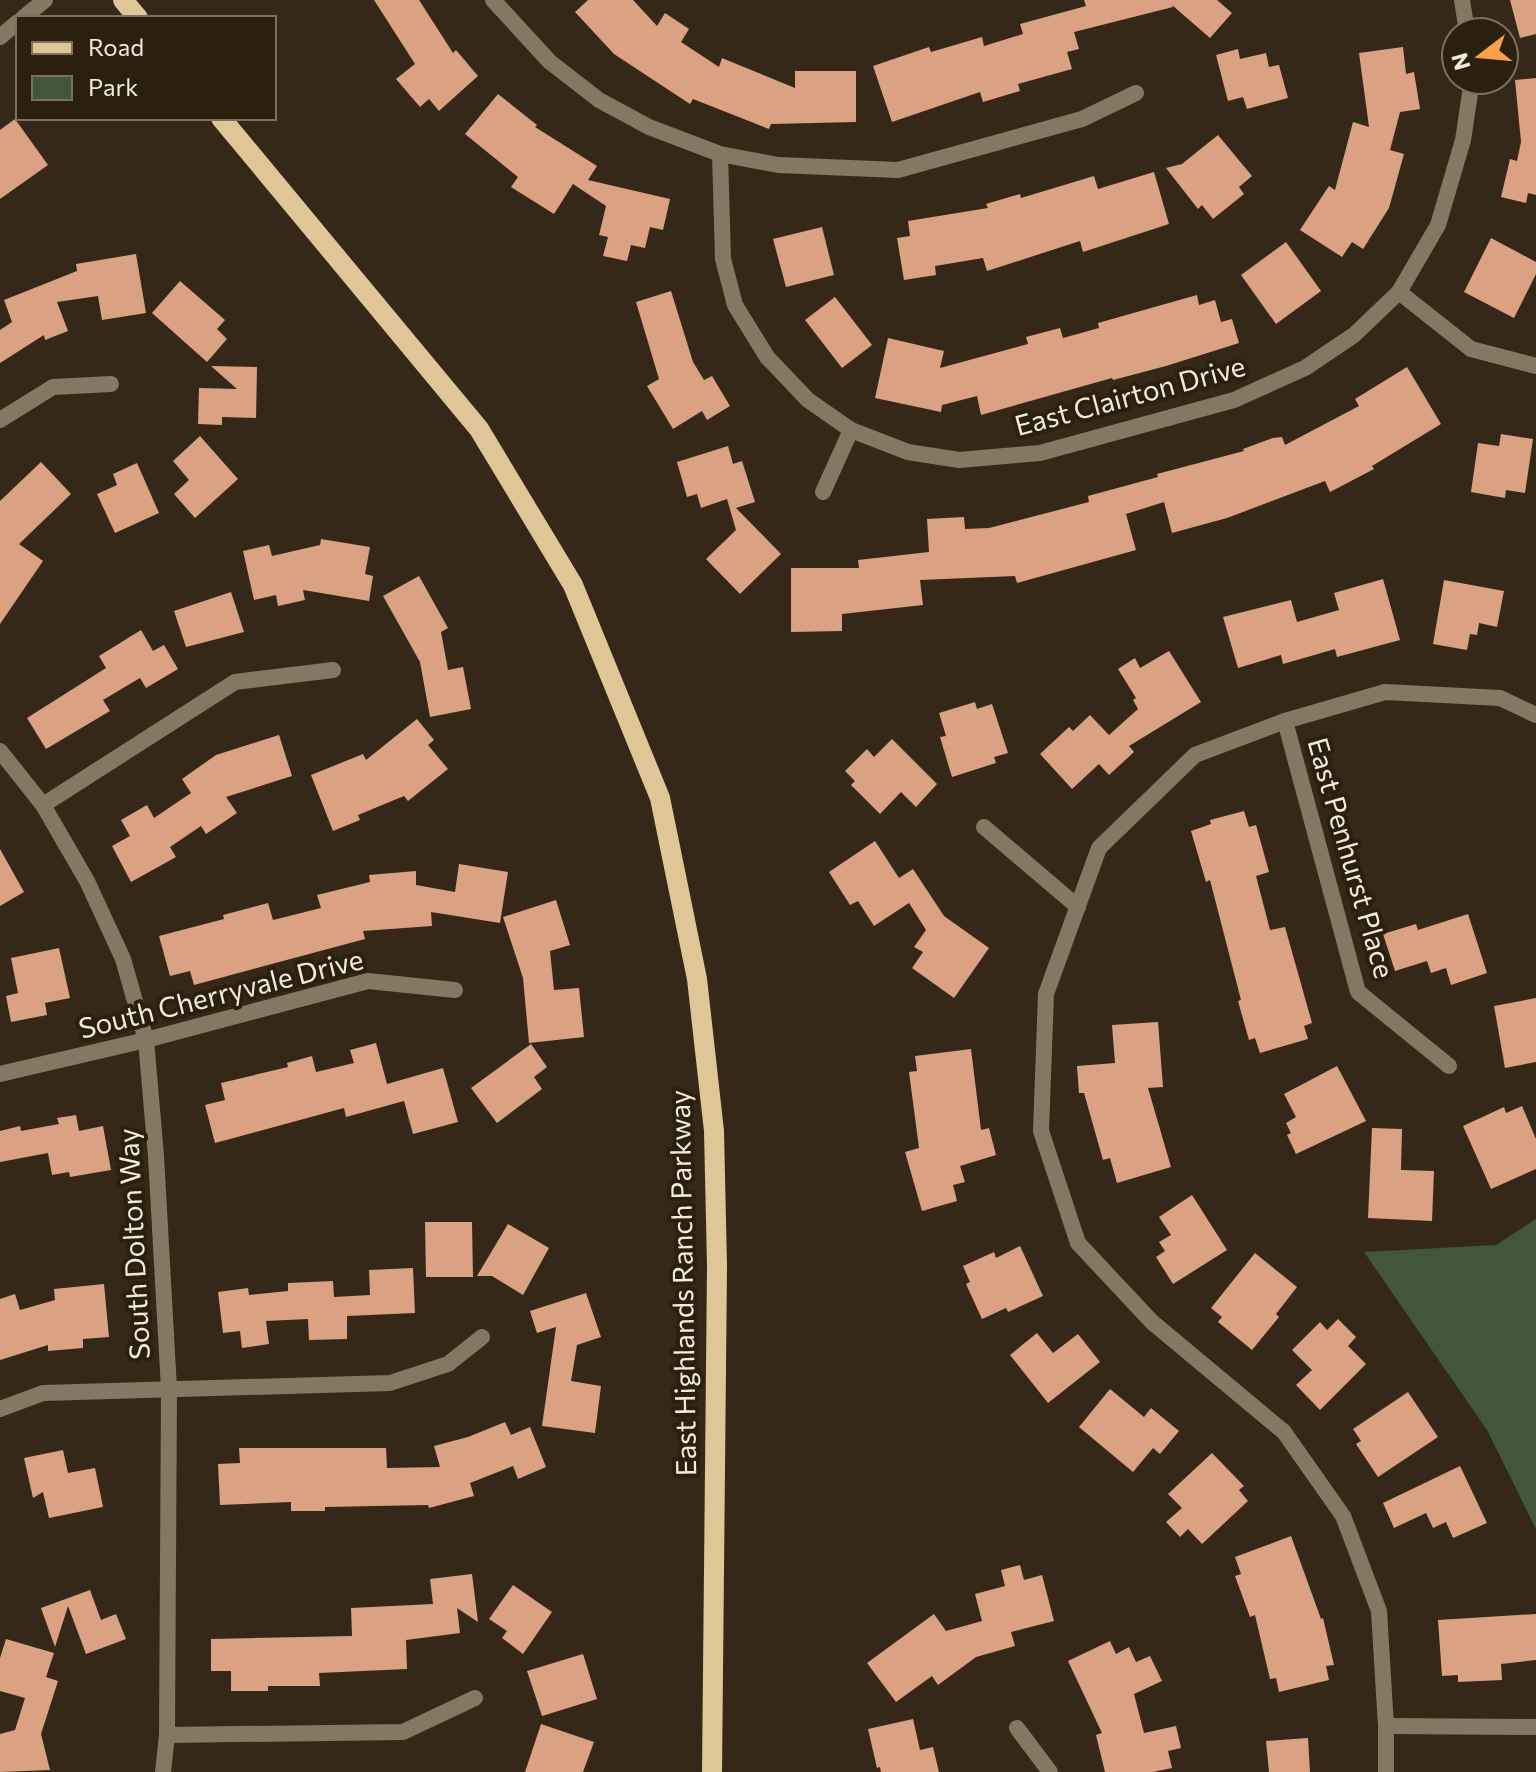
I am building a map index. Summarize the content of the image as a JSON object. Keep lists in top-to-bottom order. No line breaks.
{"streets":{"main road":["East Highlands Ranch Parkway"],"street":["East Clairton Drive","East Penhurst Place","South Cherryvale Drive","South Dolton Way"]},"crossings":[["South Cherryvale Drive","South Dolton Way"]],"legend":["Road","Park"],"north":"left"}
